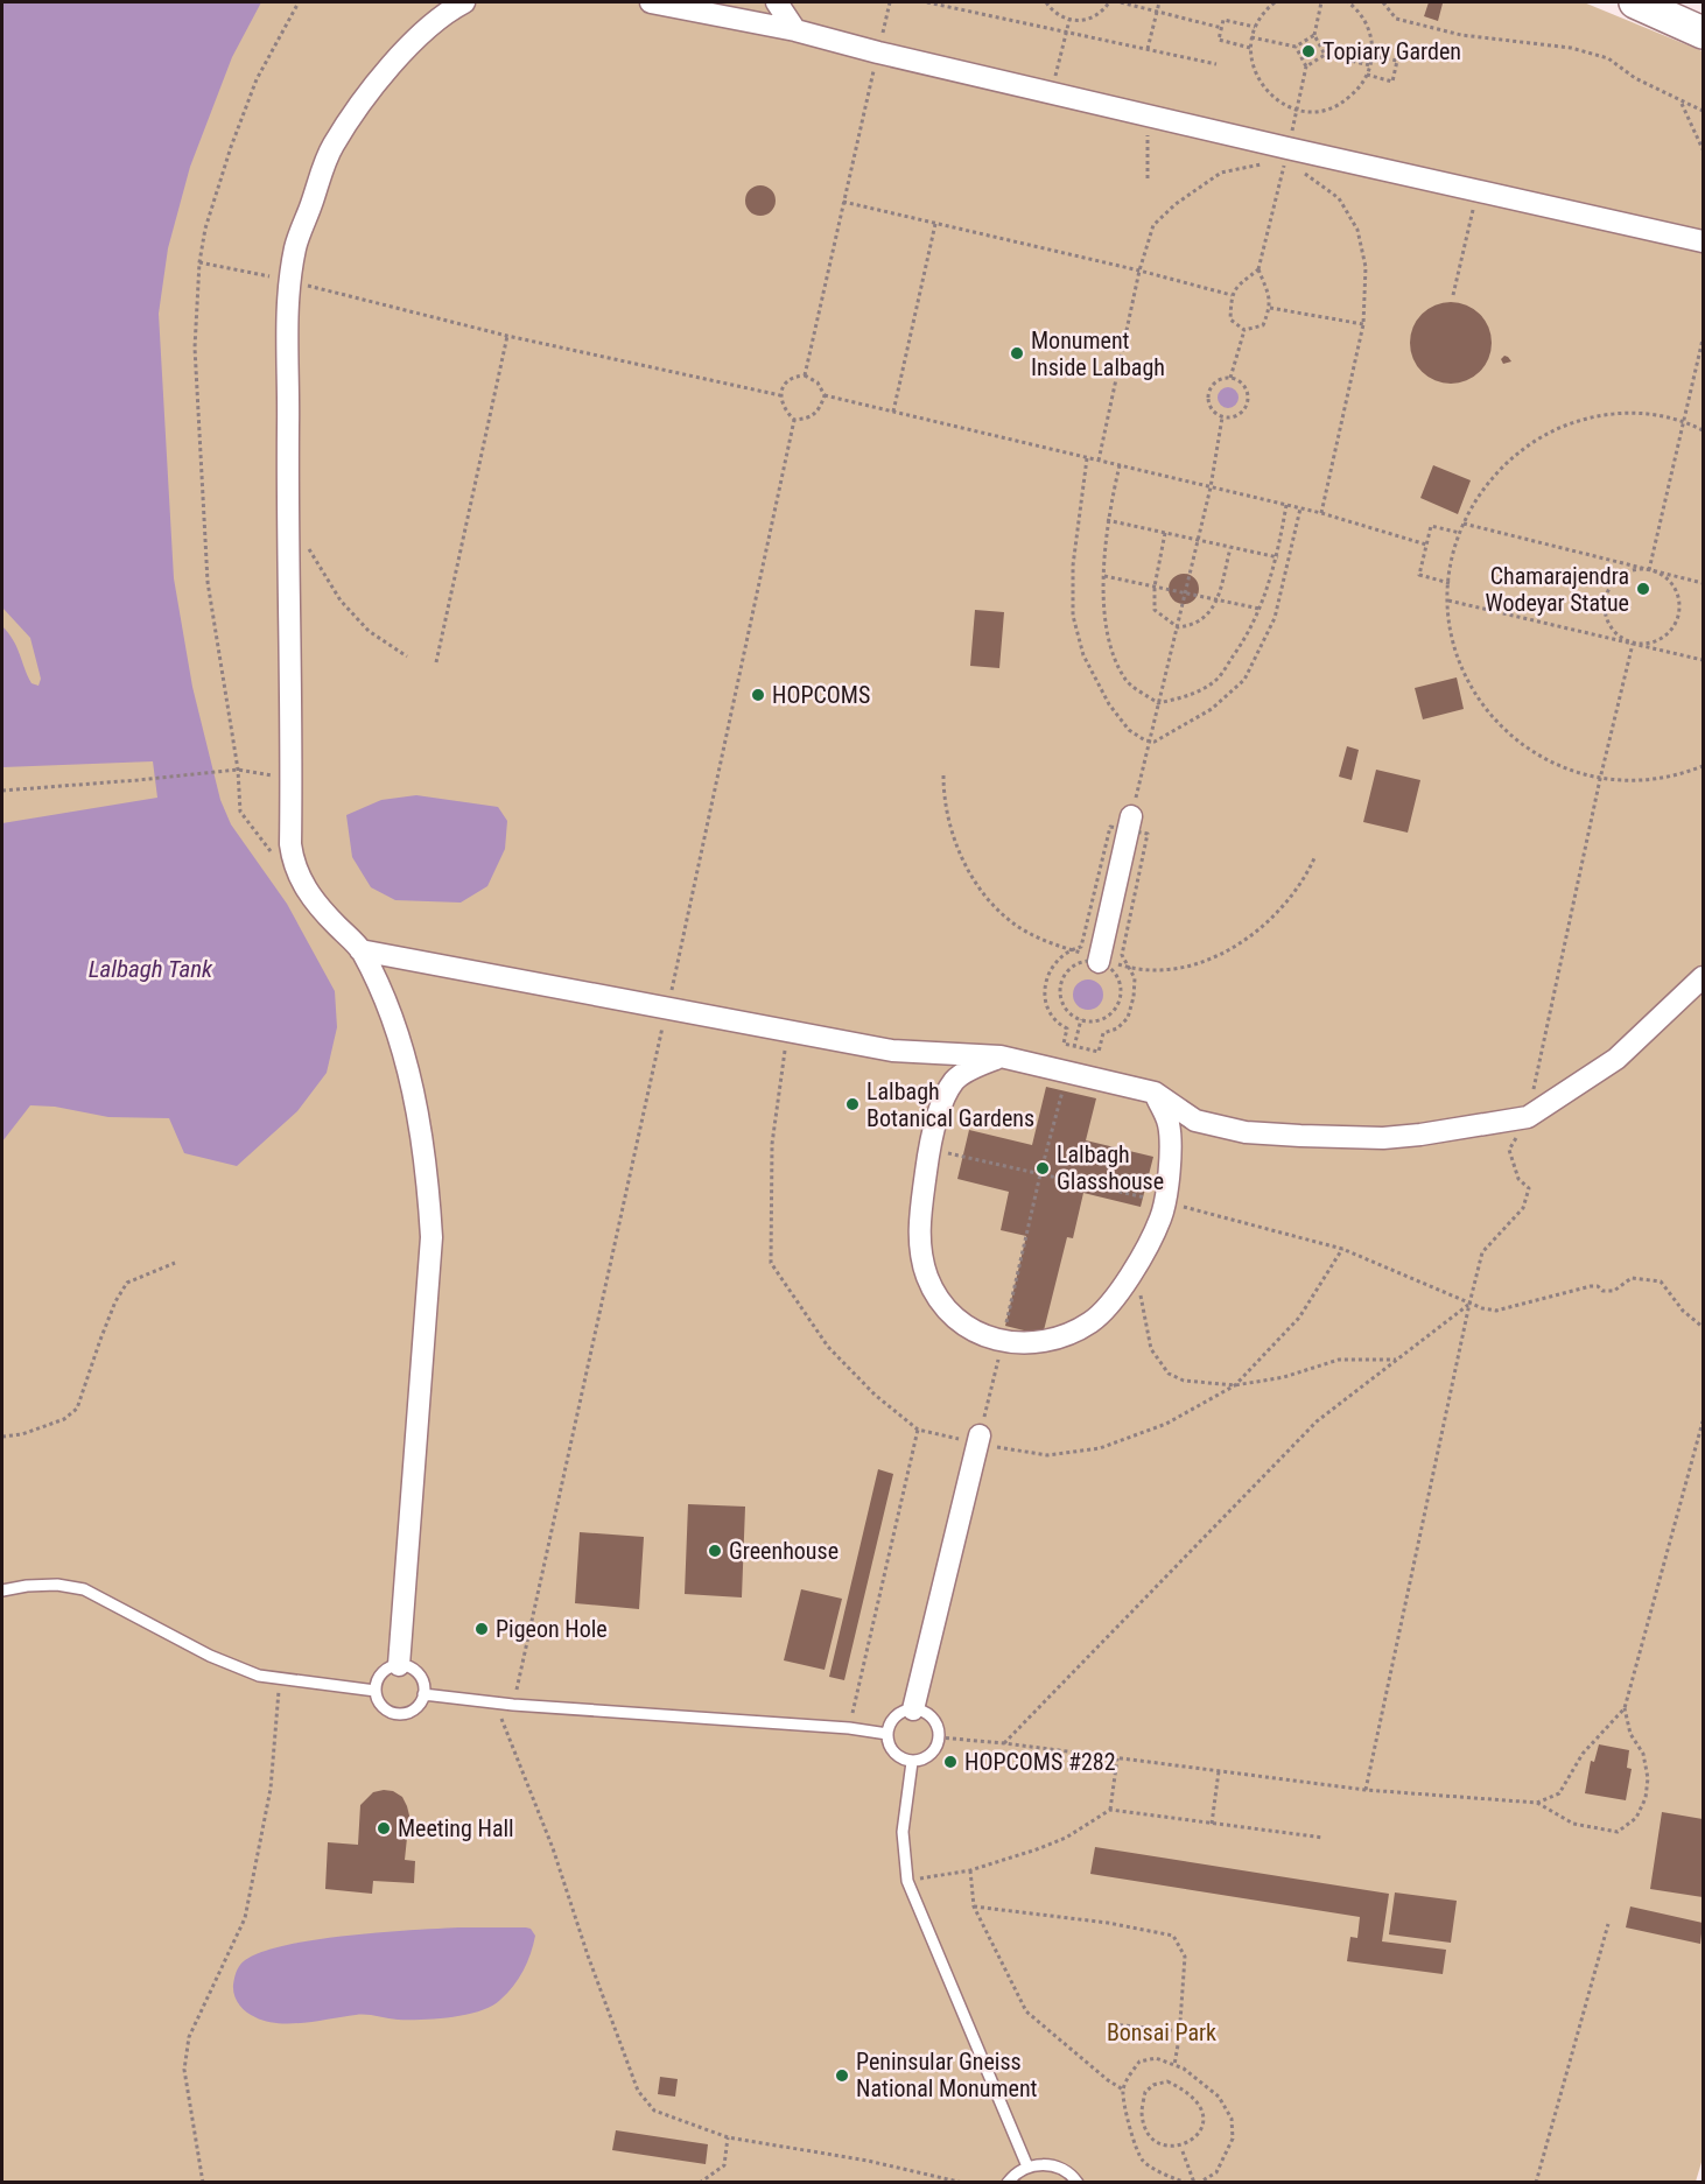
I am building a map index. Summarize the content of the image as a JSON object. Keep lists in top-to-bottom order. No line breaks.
{"water":["Lalbagh Tank"],"parks":["Bonsai Park"],"places":["Topiary Garden","Monument Inside Lalbagh","Chamarajendra Wodeyar Statue","HOPCOMS","Lalbagh Botanical Gardens","Lalbagh Glasshouse","Greenhouse","Pigeon Hole","HOPCOMS #282","Meeting Hall","Peninsular Gneiss National Monument"]}
